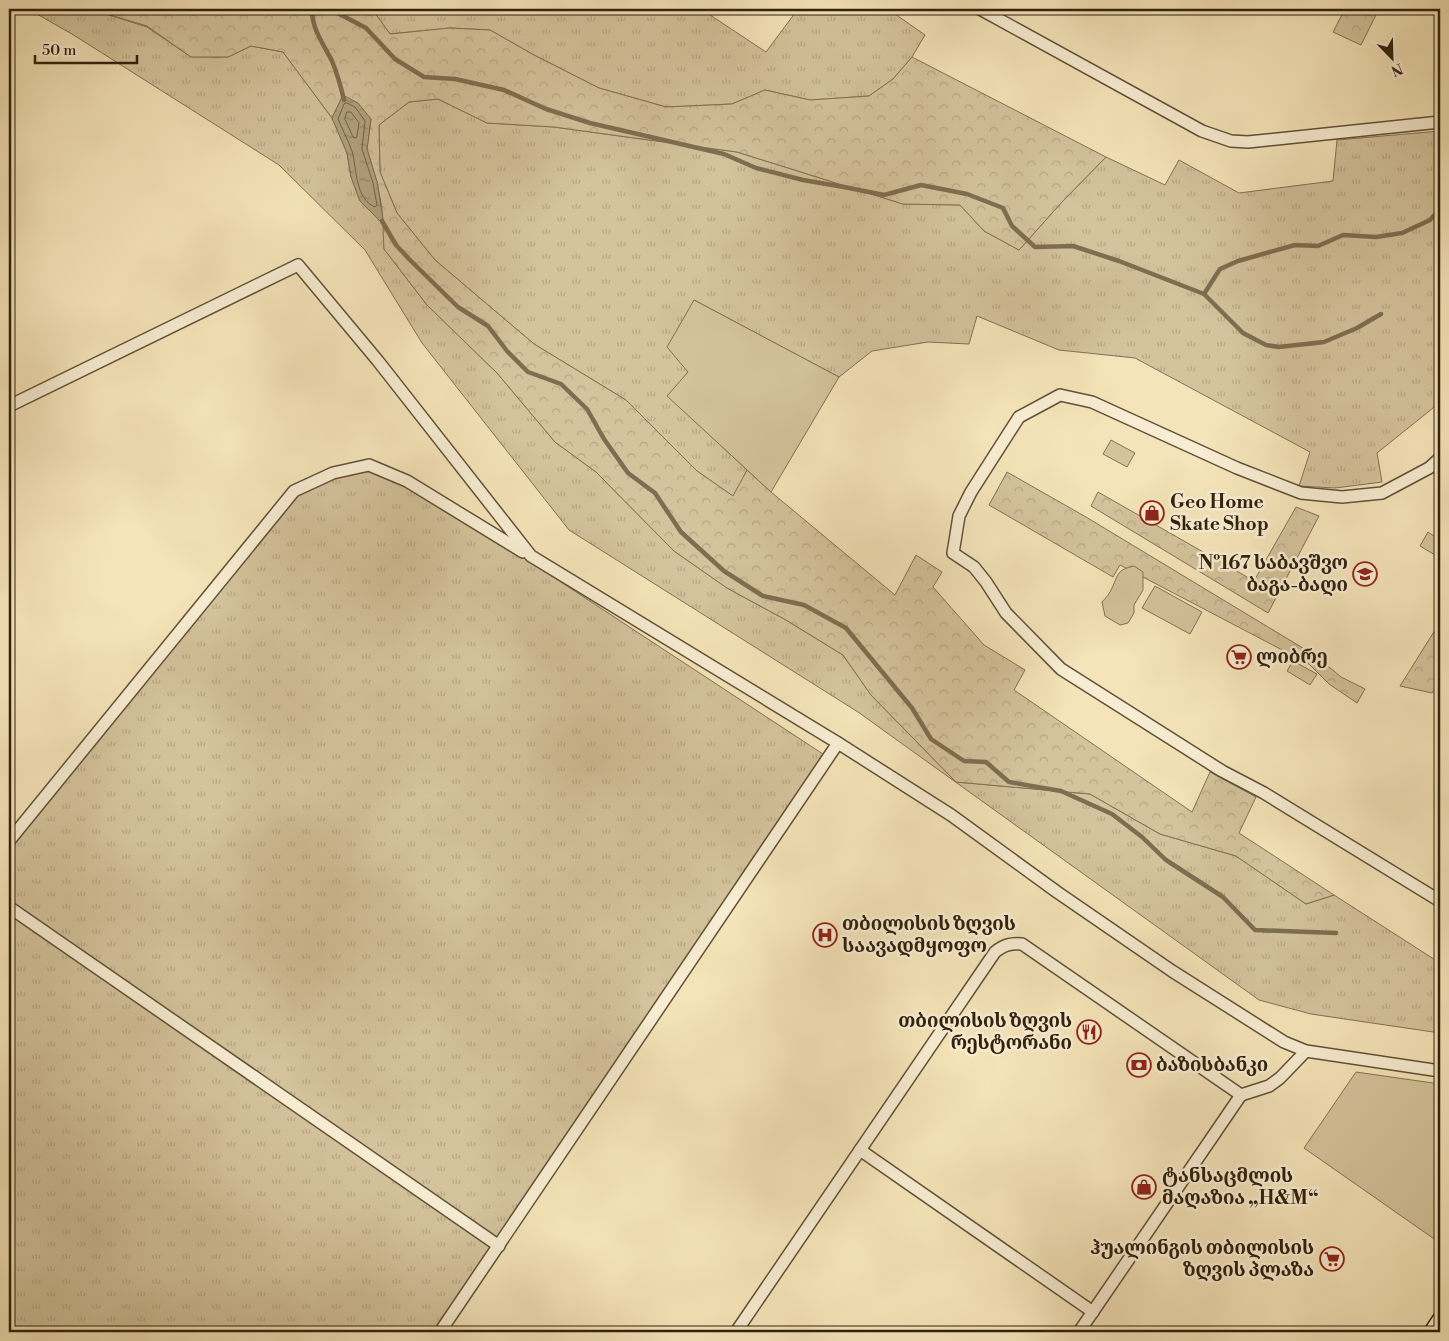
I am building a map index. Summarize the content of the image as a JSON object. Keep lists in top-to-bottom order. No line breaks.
{"places":{"shop":["Geo Home Skate Shop","ტანსაცმლის მაღაზია „H&M“"],"school or university":["№167 საბავშვო ბაგა-ბაღი"],"supermarket":["ლიბრე","ჰუალინგის თბილისის ზღვის პლაზა"],"hospital":["თბილისის ზღვის საავადმყოფო"],"restaurant":["თბილისის ზღვის რესტორანი"],"bank":["ბაზისბანკი"]},"scale_bar":"50 m","north":"bottom right"}
